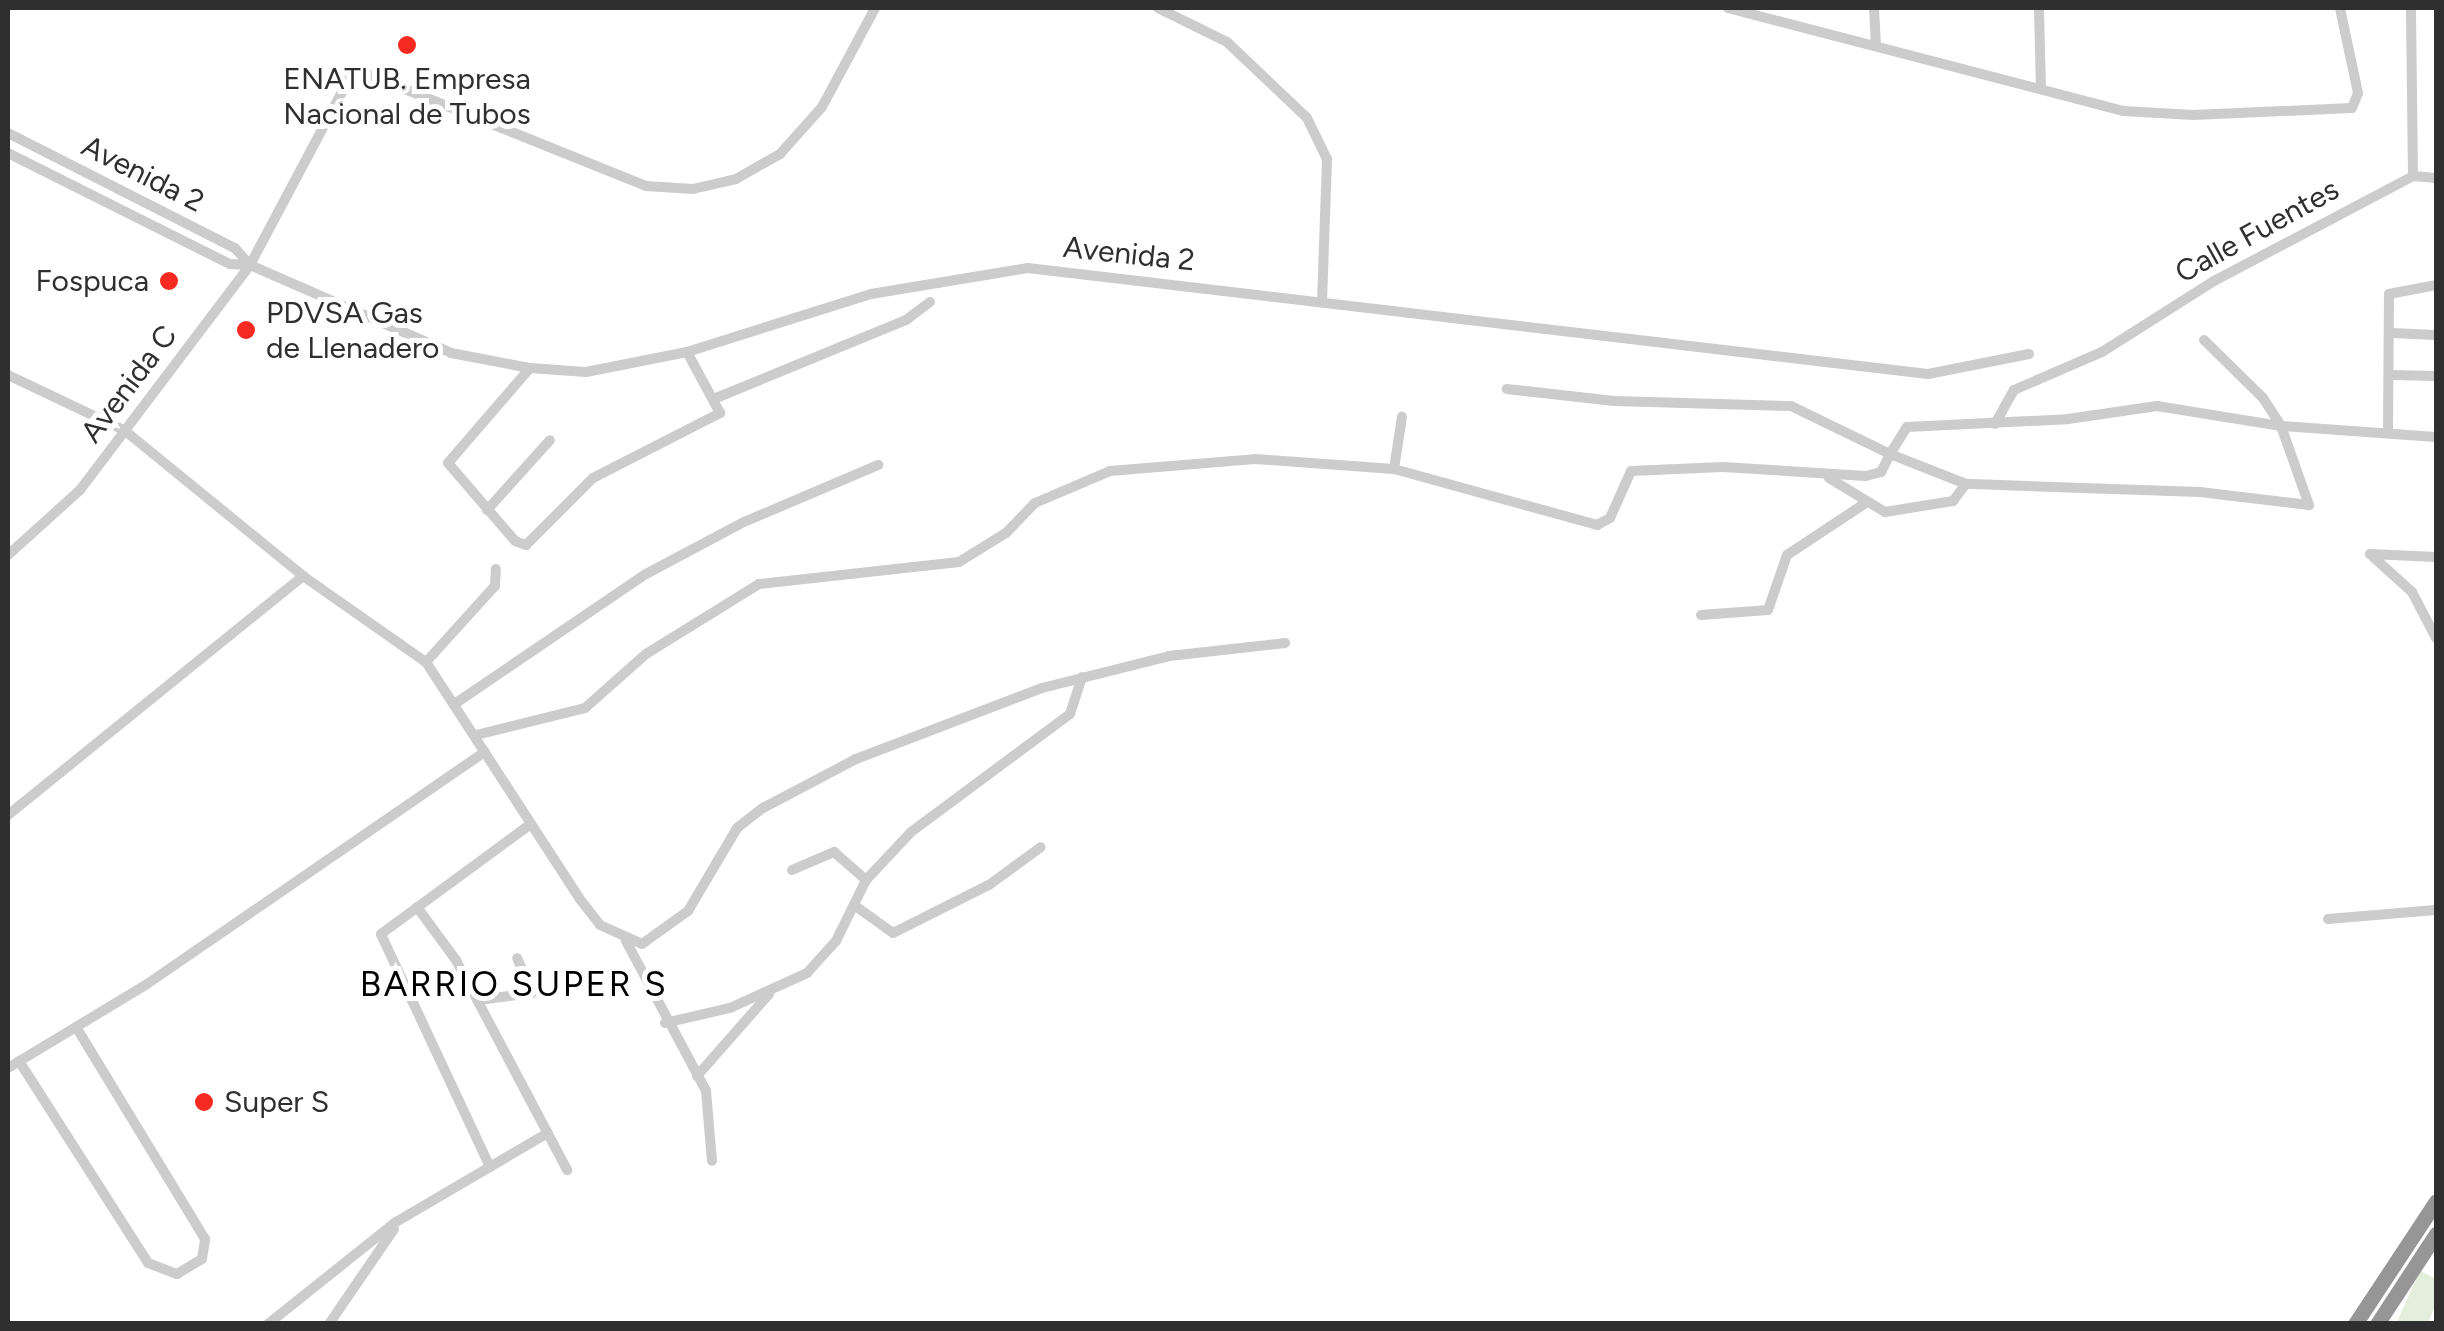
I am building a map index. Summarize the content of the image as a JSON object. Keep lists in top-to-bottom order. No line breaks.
{"streets":{"street":["Avenida 2","Calle Fuentes","Avenida C"]},"crossings":[["Avenida 2","Avenida C"]],"districts":["BARRIO SUPER S"],"places":["ENATUB. Empresa Nacional de Tubos","Fospuca","PDVSA Gas de Llenadero","Super S"]}
